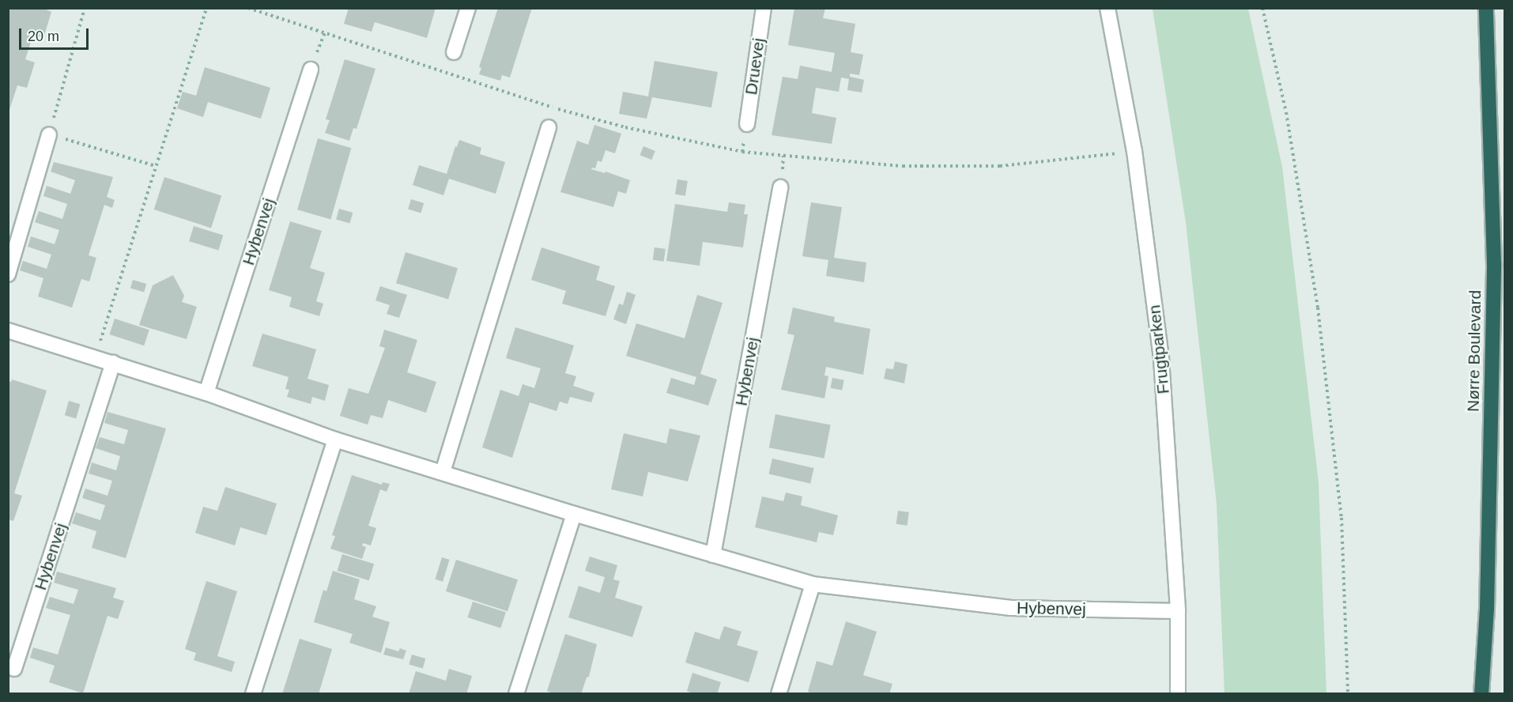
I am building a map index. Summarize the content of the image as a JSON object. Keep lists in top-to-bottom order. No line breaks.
{"streets":{"highway":["Nørre Boulevard"],"street":["Druevej","Hybenvej","Frugtparken"]},"crossings":[["Hybenvej","Frugtparken"]],"scale_bar":"20 m"}
